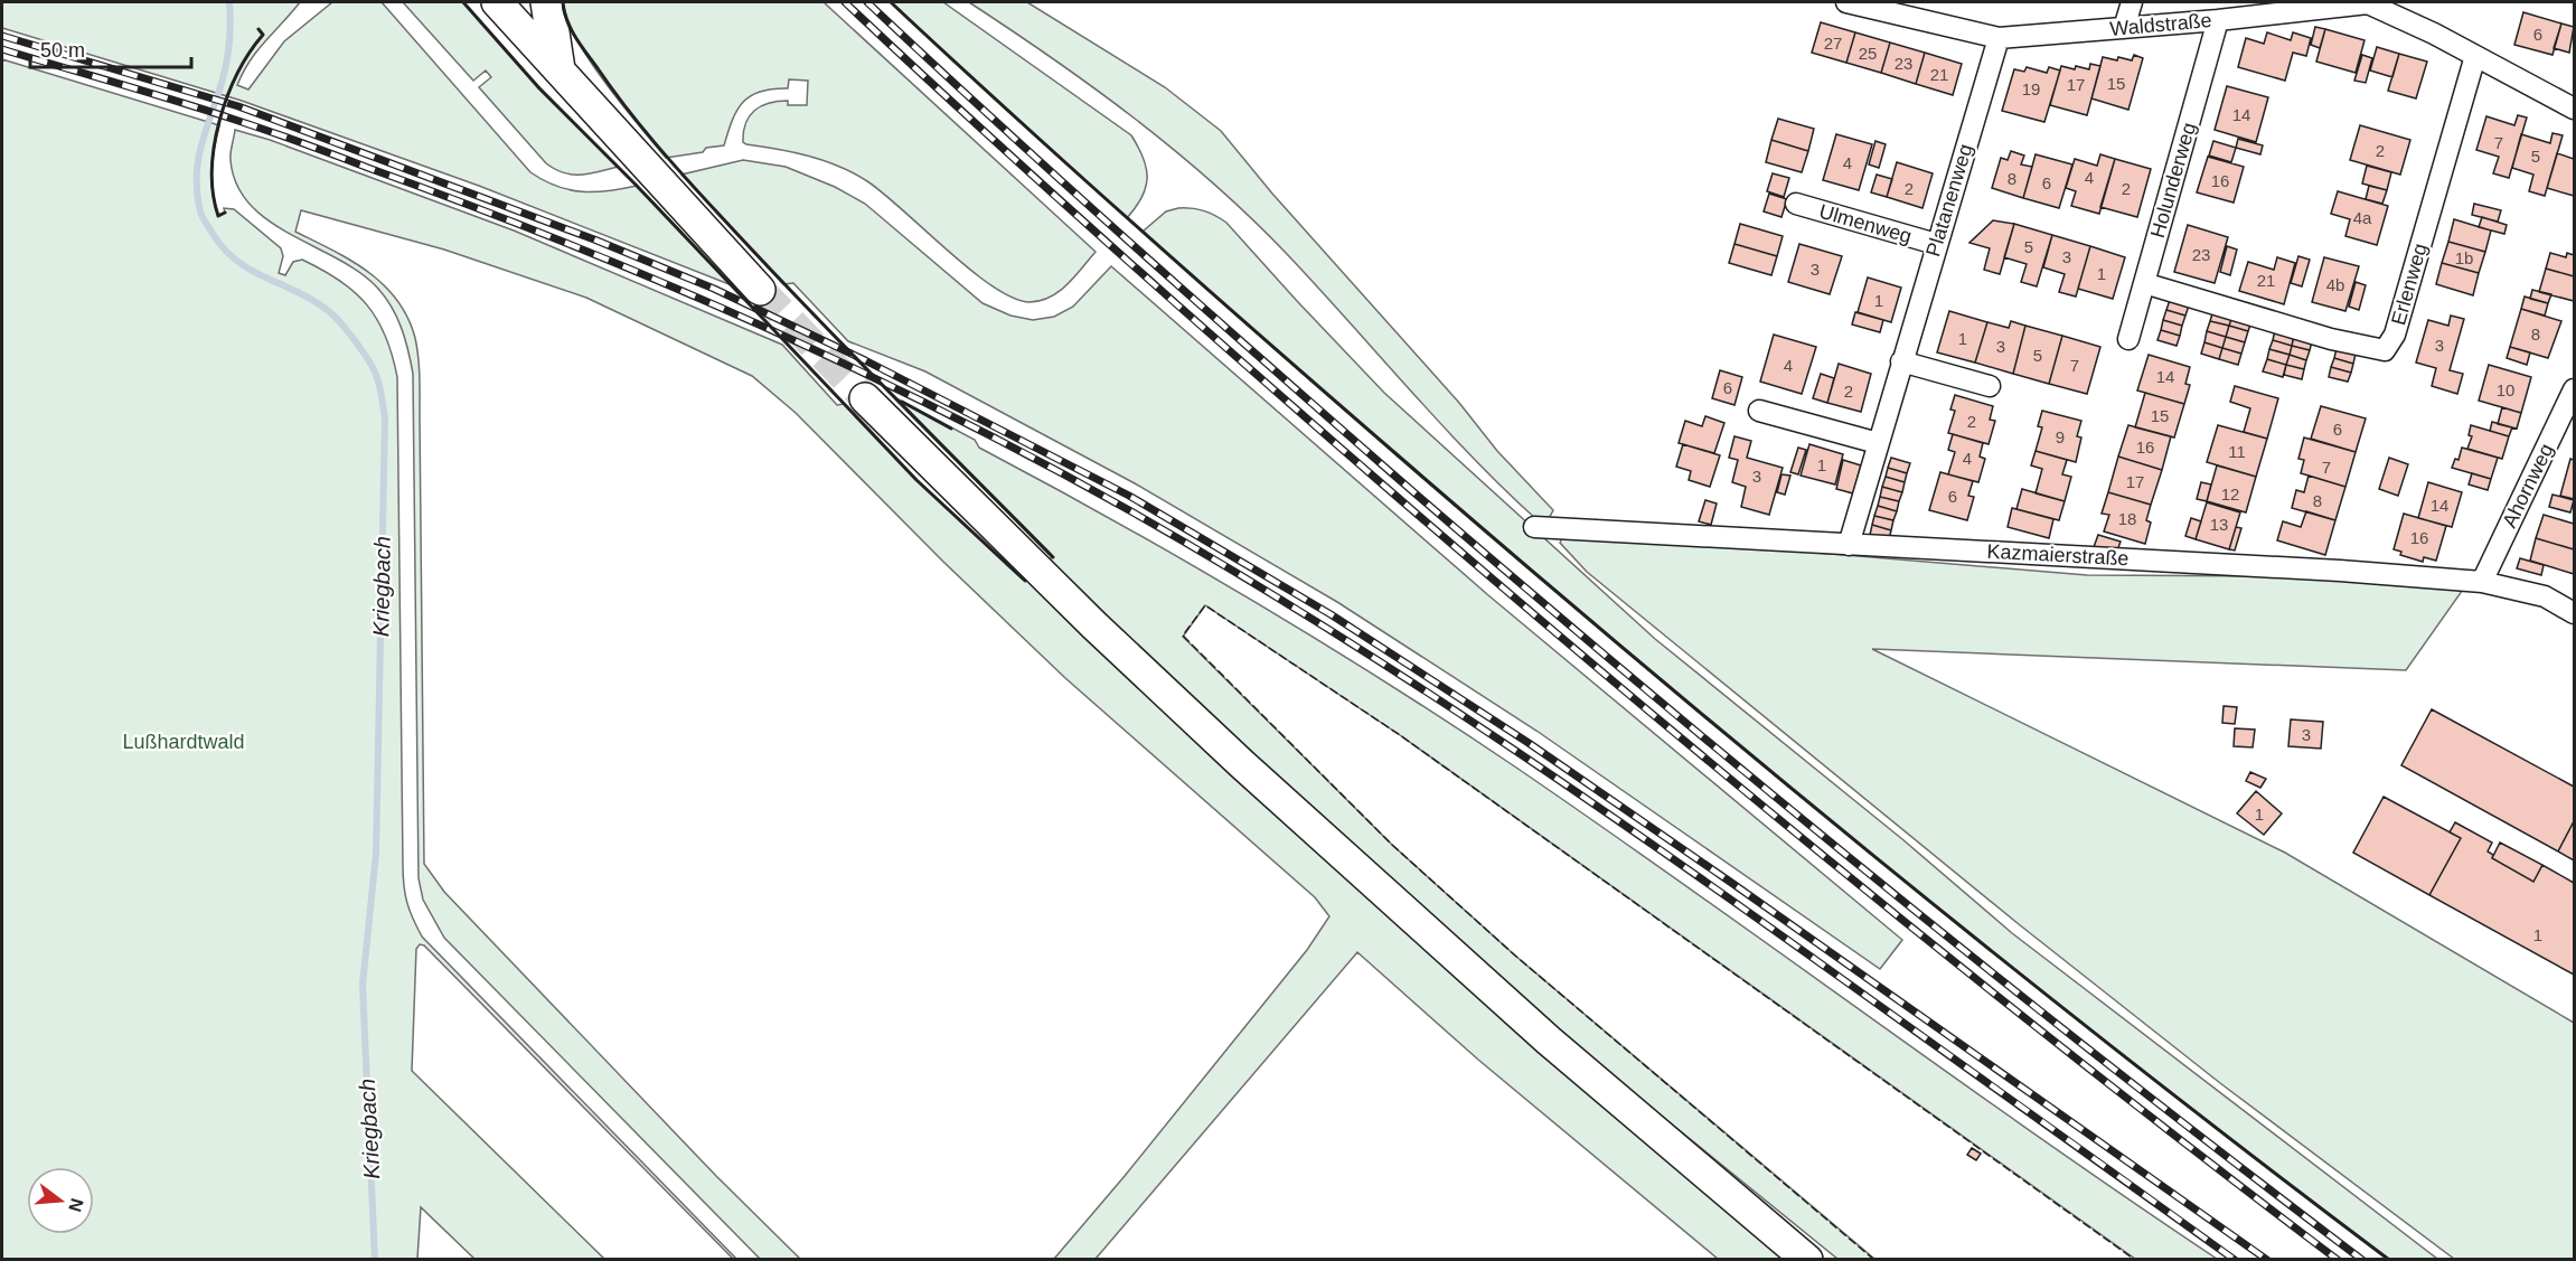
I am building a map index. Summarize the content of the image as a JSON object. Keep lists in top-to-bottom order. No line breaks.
{"streets":{"street":["Waldstraße","Holunderweg","Platanenweg","Ulmenweg","Erlenweg","Ahornweg","Kazmaierstraße"]},"crossings":[["Waldstraße","Holunderweg"],["Waldstraße","Platanenweg"],["Waldstraße","Erlenweg"],["Holunderweg","Erlenweg"],["Platanenweg","Ulmenweg"],["Platanenweg","Kazmaierstraße"],["Ahornweg","Kazmaierstraße"]],"water":["Kriegbach"],"parks":["Lußhardtwald"],"house_numbers":["6","27","25","23","21","15","17","19","14","7","2","5","4","4","8","16","6","2","2","4a","5","23","3","1b","3","1","21","4b","1","8","1","3","3","5","4","7","14","6","10","2","15","2","6","9","16","11","4","1","7","3","17","12","6","8","14","18","13","16","3","1","1"],"scale_bar":"50 m","north":"right"}
